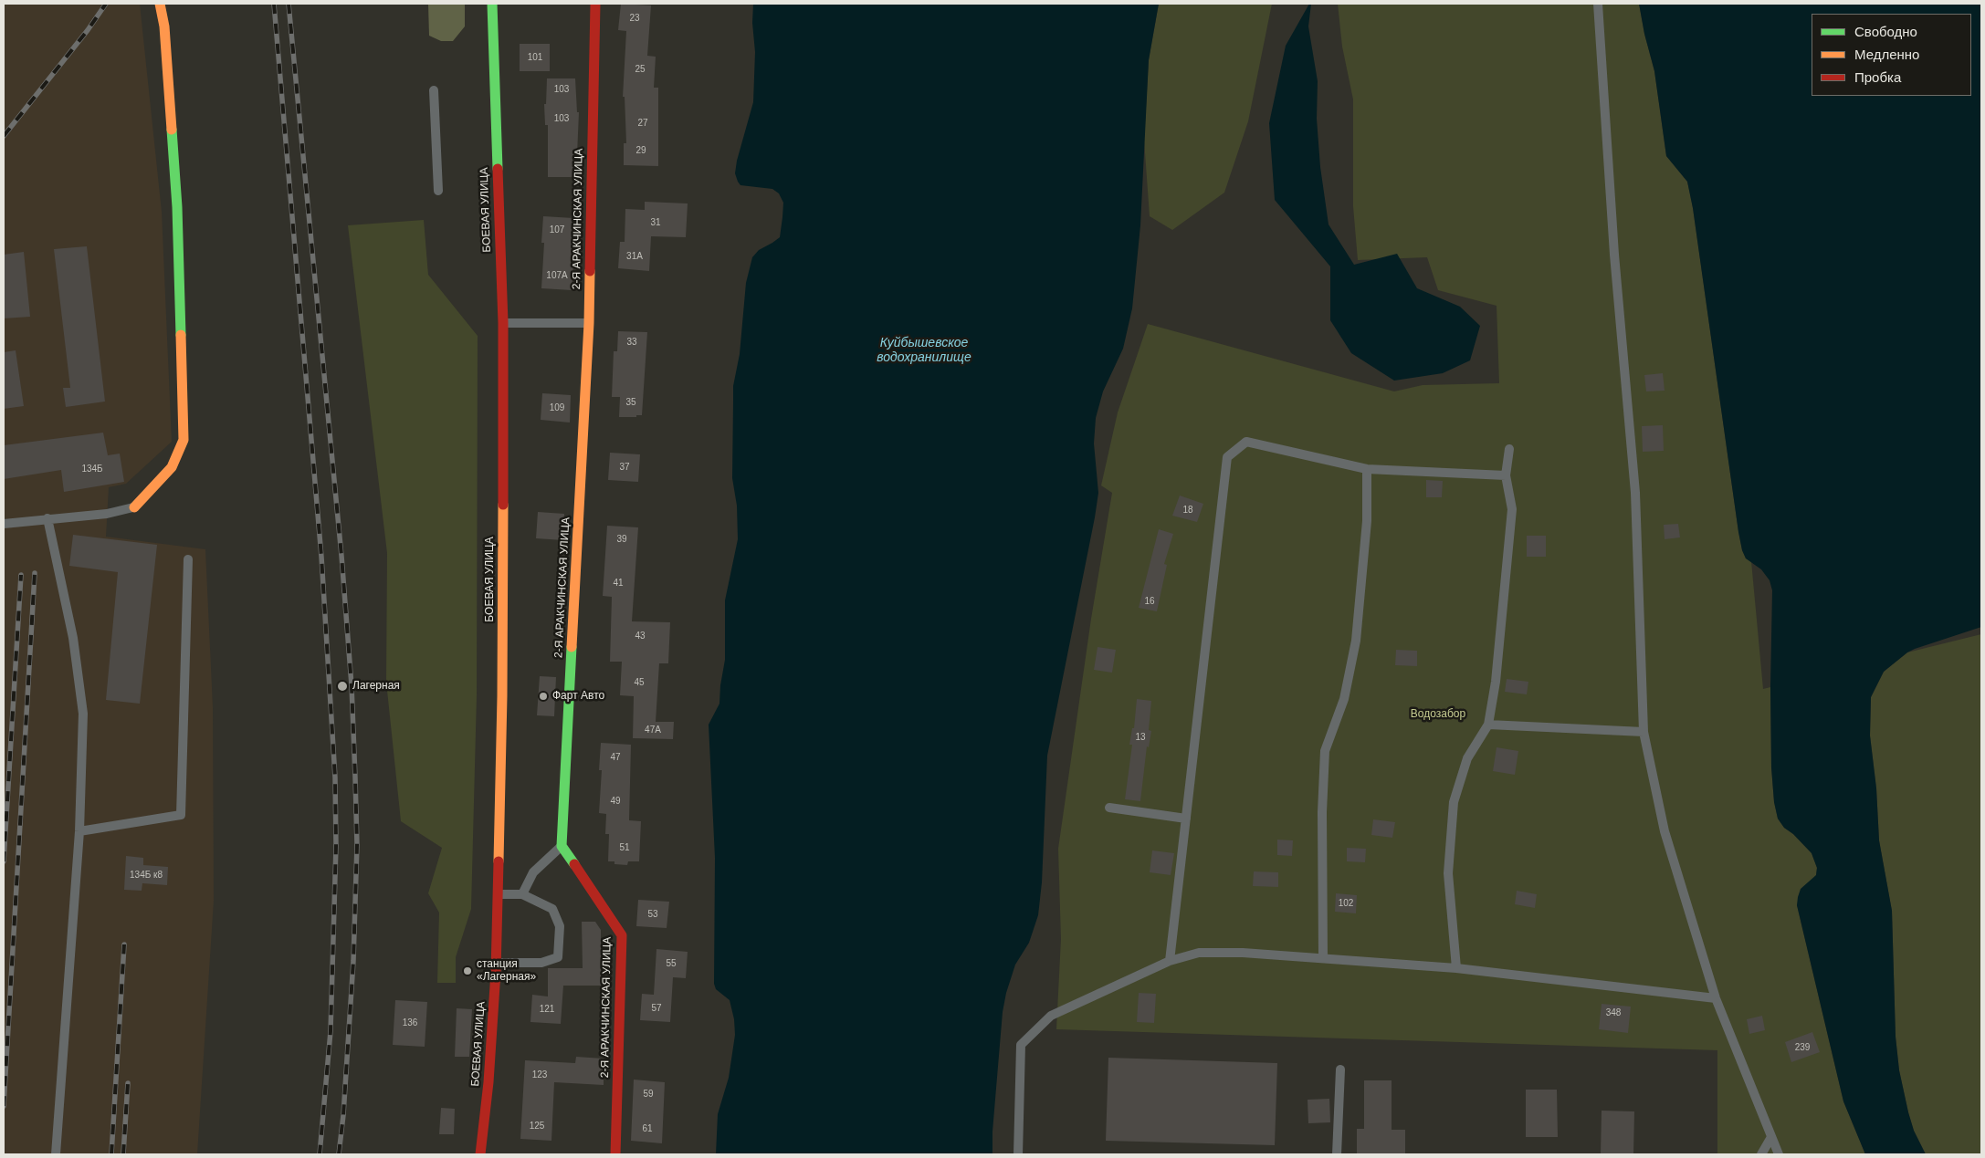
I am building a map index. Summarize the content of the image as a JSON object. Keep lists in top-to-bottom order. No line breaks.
{"streets":{"street":["БОЕВАЯ УЛИЦА","2-Я АРАКЧИНСКАЯ УЛИЦА"]},"water":["Куйбышевское водохранилище"],"parks":["Водозабор"],"places":["Лагерная","Фарт Авто","станция «Лагерная»"],"house_numbers":["23","101","25","103","103","27","29","31","107","31А","107А","33","35","109","37","134Б","18","39","41","16","43","45","47А","13","47","49","51","134Б к8","102","53","55","57","121","348","136","239","123","59","125","61"],"legend":["Свободно","Медленно","Пробка"]}
